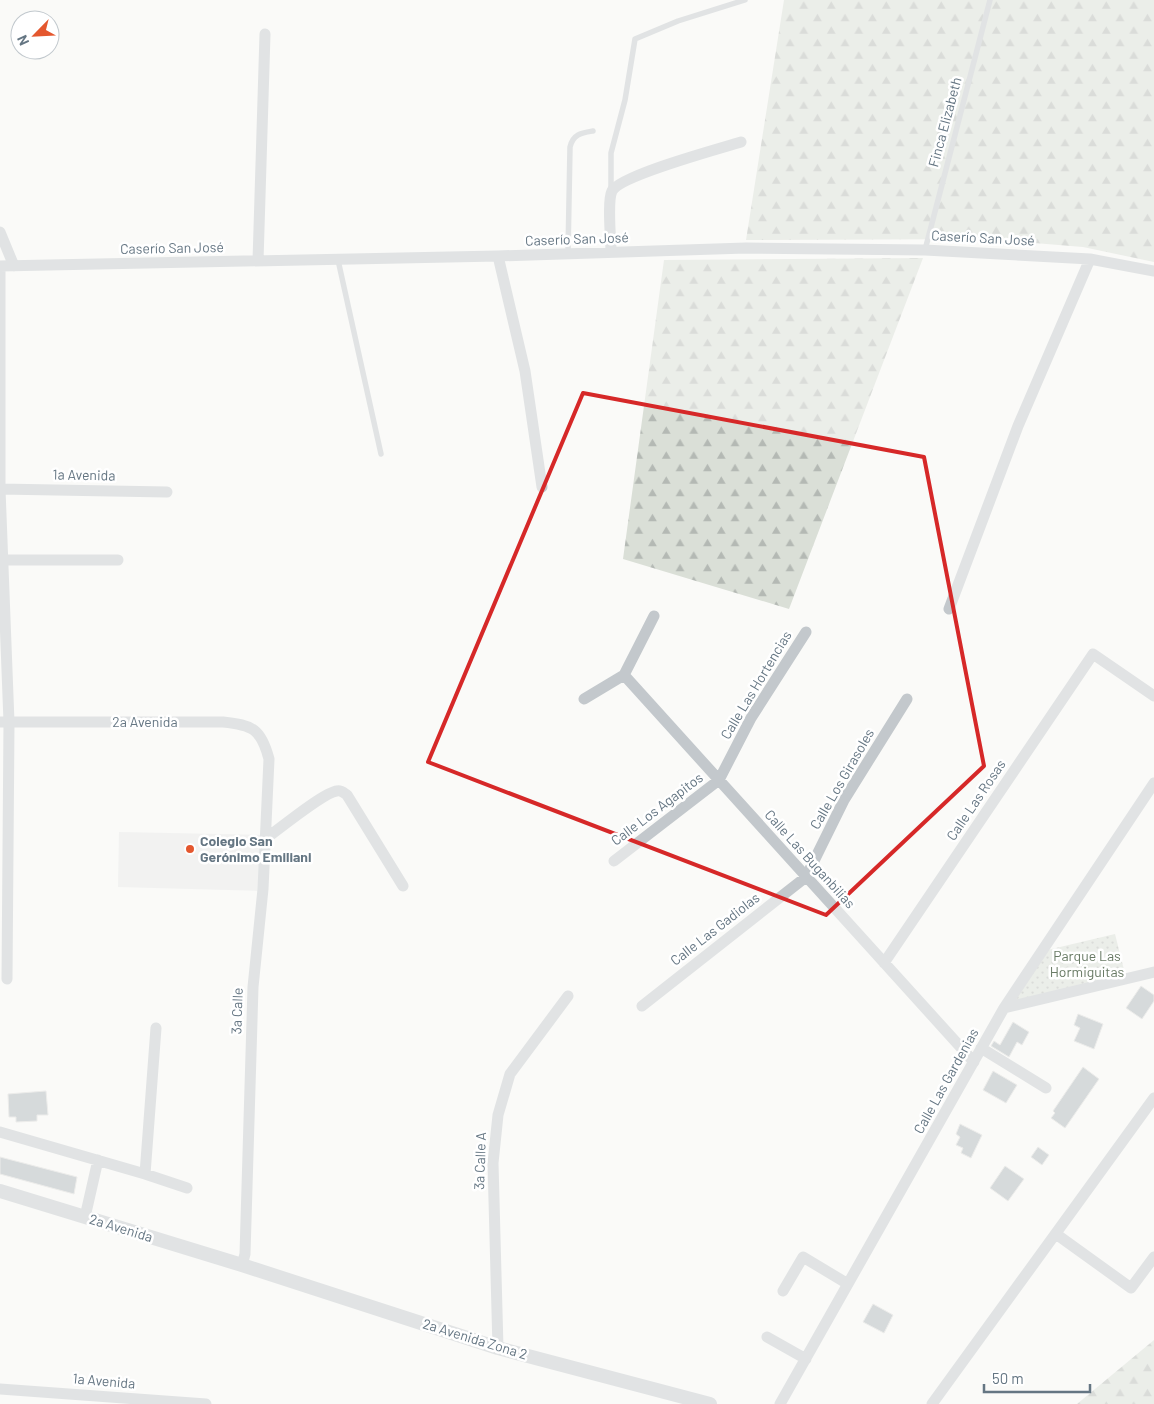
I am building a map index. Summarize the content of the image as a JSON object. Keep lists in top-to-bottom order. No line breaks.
{"streets":{"street":["Caserío San José","1a Avenida","Calle Las Hortencias","2a Avenida","Calle Los Girasoles","Calle Las Rosas","Calle Los Agapitos","Calle Las Buganbilias","Calle Las Gadiolas","3a Calle","Calle Las Gardenias","3a Calle A","2a Avenida Zona 2"],"lane":["Finca Elizabeth"]},"crossings":[["Finca Elizabeth","Caserío San José"],["Calle Las Hortencias","Calle Los Agapitos"],["Calle Las Hortencias","Calle Las Buganbilias"],["2a Avenida","3a Calle"],["2a Avenida","2a Avenida Zona 2"],["Calle Los Girasoles","Calle Las Buganbilias"],["Calle Los Girasoles","Calle Las Gadiolas"],["Calle Las Rosas","Calle Las Buganbilias"],["Calle Los Agapitos","Calle Las Buganbilias"],["Calle Las Buganbilias","Calle Las Gadiolas"],["Calle Las Buganbilias","Calle Las Gardenias"],["3a Calle","2a Avenida Zona 2"],["3a Calle A","2a Avenida Zona 2"]],"parks":["Parque Las Hormiguitas"],"places":["Colegio San Gerónimo Emiliani"],"scale_bar":"50 m","north":"bottom left"}
